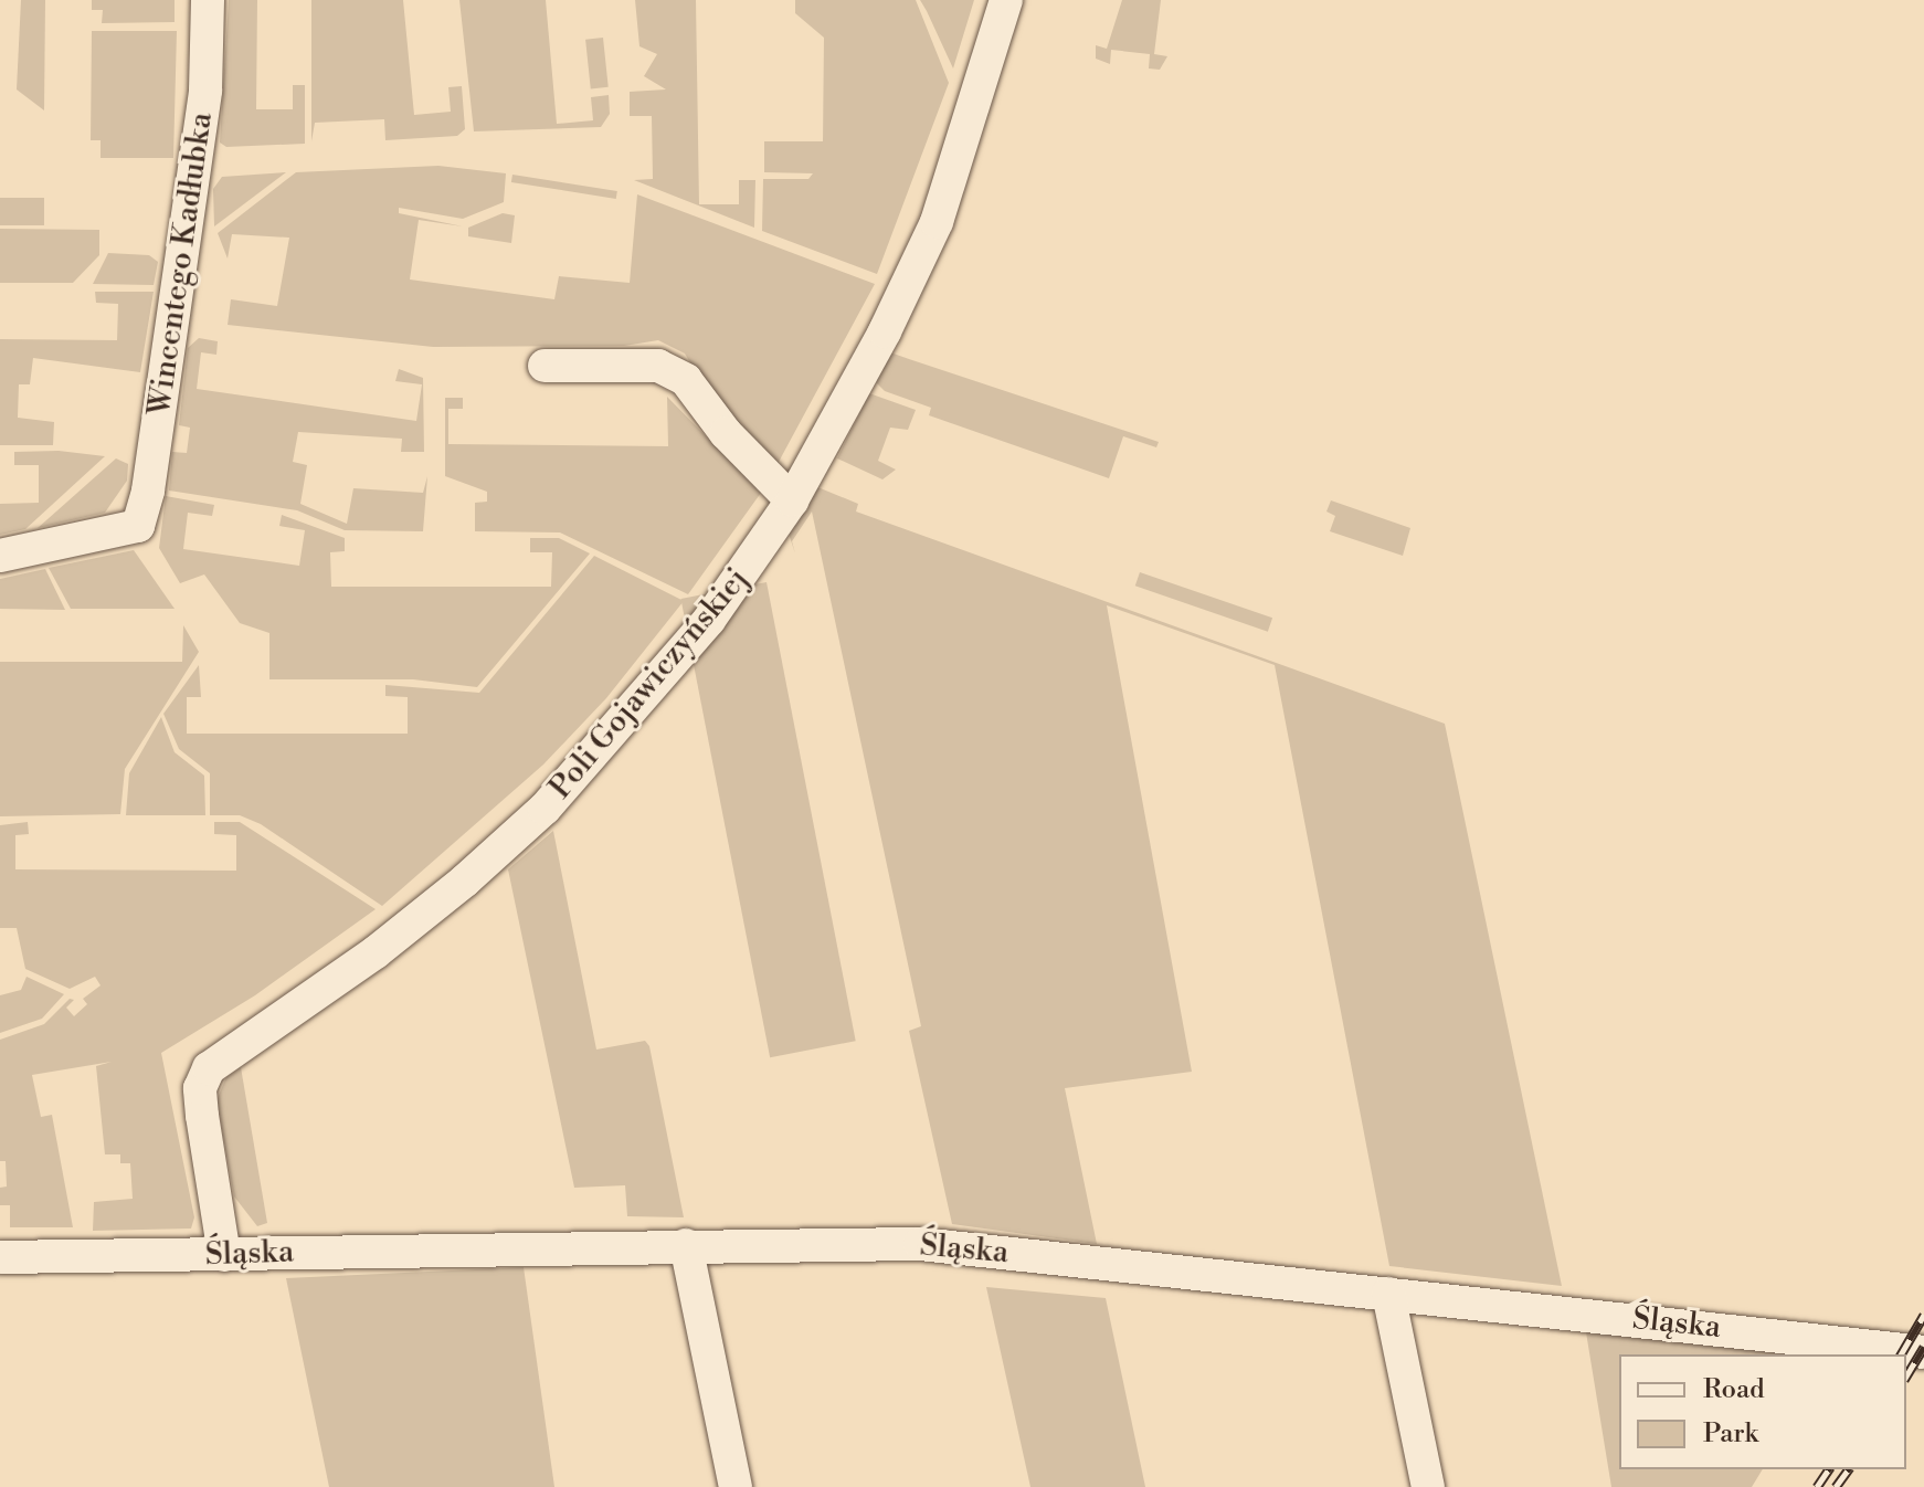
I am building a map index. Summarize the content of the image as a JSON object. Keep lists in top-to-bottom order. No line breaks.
{"streets":{"street":["Wincentego Kadłubka","Poli Gojawiczyńskiej","Śląska"]},"crossings":[["Poli Gojawiczyńskiej","Śląska"]],"legend":["Road","Park"]}
